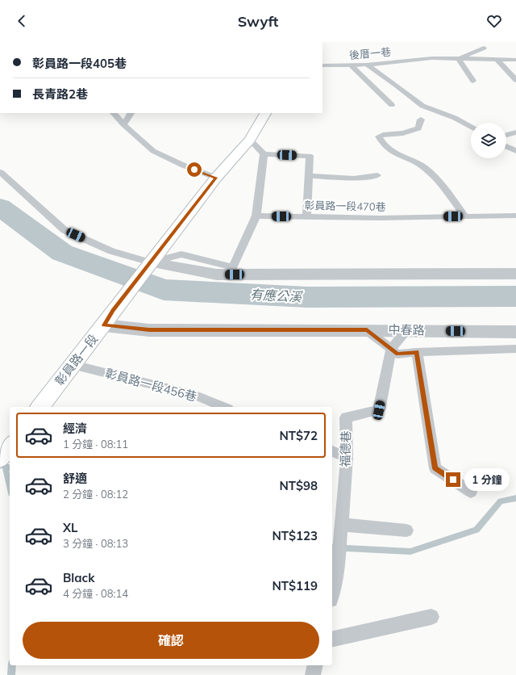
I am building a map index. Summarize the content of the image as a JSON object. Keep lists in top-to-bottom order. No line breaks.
{"streets":{"main road":["彰員路一段"],"street":["中春路"],"lane":["後厝一巷","彰員路一段470巷","彰員路一段456巷","福德巷"]},"crossings":[["中春路","彰員路一段"],["彰員路一段","彰員路一段456巷"]],"water":["有應公溪"],"page":{"header":"Swyft","banner":["彰員路一段405巷","長青路2巷"],"list":[{"name":"經濟","note":"1 分鐘 · 08:11","value":"NT$72"},{"name":"舒適","note":"2 分鐘 · 08:12","value":"NT$98"},{"name":"XL","note":"3 分鐘 · 08:13","value":"NT$123"},{"name":"Black","note":"4 分鐘 · 08:14","value":"NT$119"}],"bubble":"1 分鐘","buttons":"確認"}}
